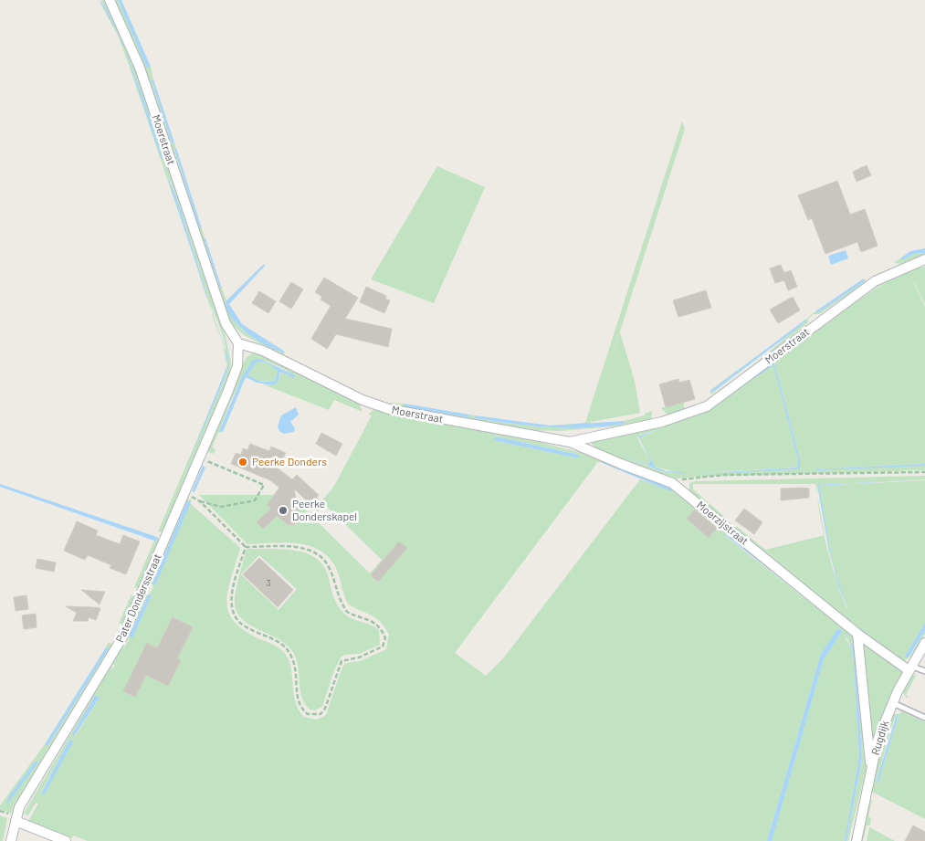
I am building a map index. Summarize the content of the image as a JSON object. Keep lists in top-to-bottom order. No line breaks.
{"streets":{"street":["Moerstraat","Moerzijstraat","Pater Dondersstraat","Rugdijk"]},"crossings":[["Moerstraat","Moerzijstraat"],["Moerstraat","Pater Dondersstraat"],["Moerzijstraat","Rugdijk"]],"places":["Peerke Donders","Peerke Donderskapel"],"house_numbers":["3"]}
